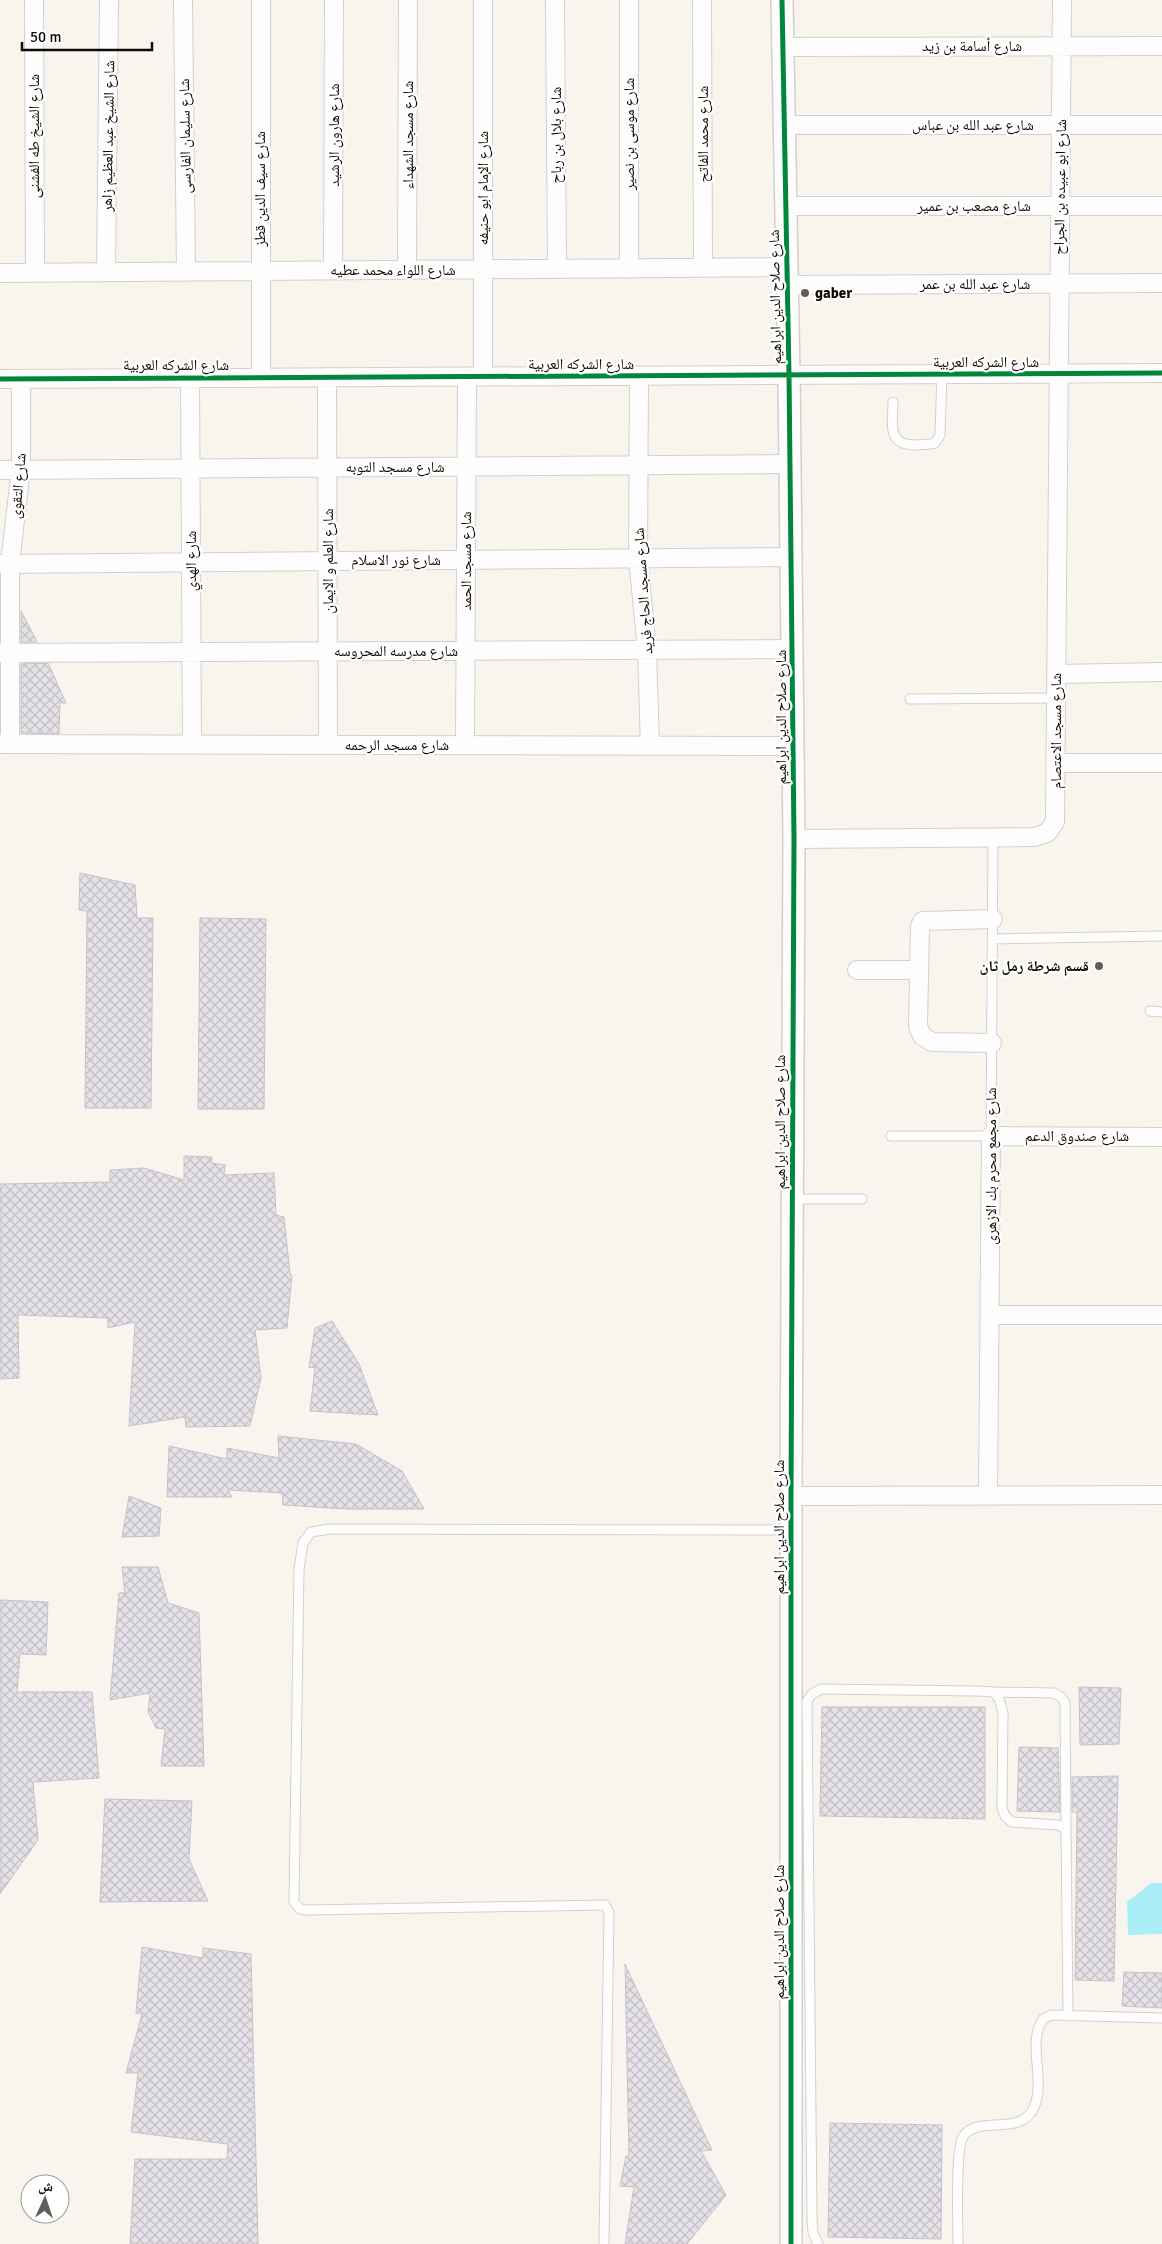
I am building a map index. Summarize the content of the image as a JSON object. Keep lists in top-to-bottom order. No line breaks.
{"streets":{"street":["شارع أسامة بن زيد","شارع عبد الله بن عباس","شارع موسى بن نصير","شارع محمد الفاتح","شارع هارون الرشيد","شارع مسجد الشهداء","شارع بلال بن رباح","شارع الشيخ طه الفشنى","شارع الشيخ عبد العظيم زاهر","شارع سليمان الفارسى","شارع ابو عبيده بن الجراح","شارع الإمام ابو حنيفه","شارع سيف الدين قطز","شارع مصعب بن عمير","شارع اللواء محمد عطيه","شارع عبد الله بن عمر","شارع صلاح الدين ابراهيم","شارع الشركه العربية","شارع مسجد التوبه","شارع التقوى","شارع نور الاسلام","شارع الهدي","شارع العلم و الايمان","شارع مسجد الحمد","شارع مسجد الحاج فريد","شارع مدرسه المحروسه","شارع مسجد الاعتصام","شارع مسجد الرحمه","شارع صندوق الدعم","شارع مجمع محرم بك الازهرى"]},"crossings":[["شارع أسامة بن زيد","شارع ابو عبيده بن الجراح"],["شارع أسامة بن زيد","شارع صلاح الدين ابراهيم"],["شارع عبد الله بن عباس","شارع ابو عبيده بن الجراح"],["شارع عبد الله بن عباس","شارع صلاح الدين ابراهيم"],["شارع موسى بن نصير","شارع اللواء محمد عطيه"],["شارع محمد الفاتح","شارع اللواء محمد عطيه"],["شارع هارون الرشيد","شارع اللواء محمد عطيه"],["شارع مسجد الشهداء","شارع اللواء محمد عطيه"],["شارع بلال بن رباح","شارع اللواء محمد عطيه"],["شارع الشيخ طه الفشنى","شارع اللواء محمد عطيه"],["شارع الشيخ عبد العظيم زاهر","شارع اللواء محمد عطيه"],["شارع سليمان الفارسى","شارع اللواء محمد عطيه"],["شارع ابو عبيده بن الجراح","شارع مصعب بن عمير"],["شارع ابو عبيده بن الجراح","شارع عبد الله بن عمر"],["شارع ابو عبيده بن الجراح","شارع الشركه العربية"],["شارع ابو عبيده بن الجراح","شارع مسجد الاعتصام"],["شارع الإمام ابو حنيفه","شارع اللواء محمد عطيه"],["شارع الإمام ابو حنيفه","شارع الشركه العربية"],["شارع الإمام ابو حنيفه","شارع مسجد الحمد"],["شارع سيف الدين قطز","شارع اللواء محمد عطيه"],["شارع سيف الدين قطز","شارع الشركه العربية"],["شارع مصعب بن عمير","شارع صلاح الدين ابراهيم"],["شارع اللواء محمد عطيه","شارع عبد الله بن عمر"],["شارع اللواء محمد عطيه","شارع صلاح الدين ابراهيم"],["شارع عبد الله بن عمر","شارع صلاح الدين ابراهيم"],["شارع صلاح الدين ابراهيم","شارع الشركه العربية"],["شارع صلاح الدين ابراهيم","شارع مسجد التوبه"],["شارع صلاح الدين ابراهيم","شارع نور الاسلام"],["شارع صلاح الدين ابراهيم","شارع مدرسه المحروسه"],["شارع صلاح الدين ابراهيم","شارع مسجد الاعتصام"],["شارع صلاح الدين ابراهيم","شارع مسجد الرحمه"],["شارع الشركه العربية","شارع التقوى"],["شارع الشركه العربية","شارع الهدي"],["شارع الشركه العربية","شارع العلم و الايمان"],["شارع الشركه العربية","شارع مسجد الحمد"],["شارع الشركه العربية","شارع مسجد الحاج فريد"],["شارع الشركه العربية","شارع مسجد الاعتصام"],["شارع مسجد التوبه","شارع التقوى"],["شارع مسجد التوبه","شارع الهدي"],["شارع مسجد التوبه","شارع العلم و الايمان"],["شارع مسجد التوبه","شارع مسجد الحمد"],["شارع مسجد التوبه","شارع مسجد الحاج فريد"],["شارع التقوى","شارع نور الاسلام"],["شارع التقوى","شارع مدرسه المحروسه"],["شارع التقوى","شارع مسجد الرحمه"],["شارع نور الاسلام","شارع الهدي"],["شارع نور الاسلام","شارع العلم و الايمان"],["شارع نور الاسلام","شارع مسجد الحمد"],["شارع نور الاسلام","شارع مسجد الحاج فريد"],["شارع الهدي","شارع مدرسه المحروسه"],["شارع الهدي","شارع مسجد الرحمه"],["شارع العلم و الايمان","شارع مدرسه المحروسه"],["شارع العلم و الايمان","شارع مسجد الرحمه"],["شارع مسجد الحمد","شارع مدرسه المحروسه"],["شارع مسجد الحمد","شارع مسجد الرحمه"],["شارع مسجد الحاج فريد","شارع مدرسه المحروسه"],["شارع مسجد الحاج فريد","شارع مسجد الرحمه"],["شارع مسجد الاعتصام","شارع مجمع محرم بك الازهرى"],["شارع صندوق الدعم","شارع مجمع محرم بك الازهرى"]],"places":["gaber","قسم شرطة رمل ثان"],"scale_bar":"50 m","north":"top"}
